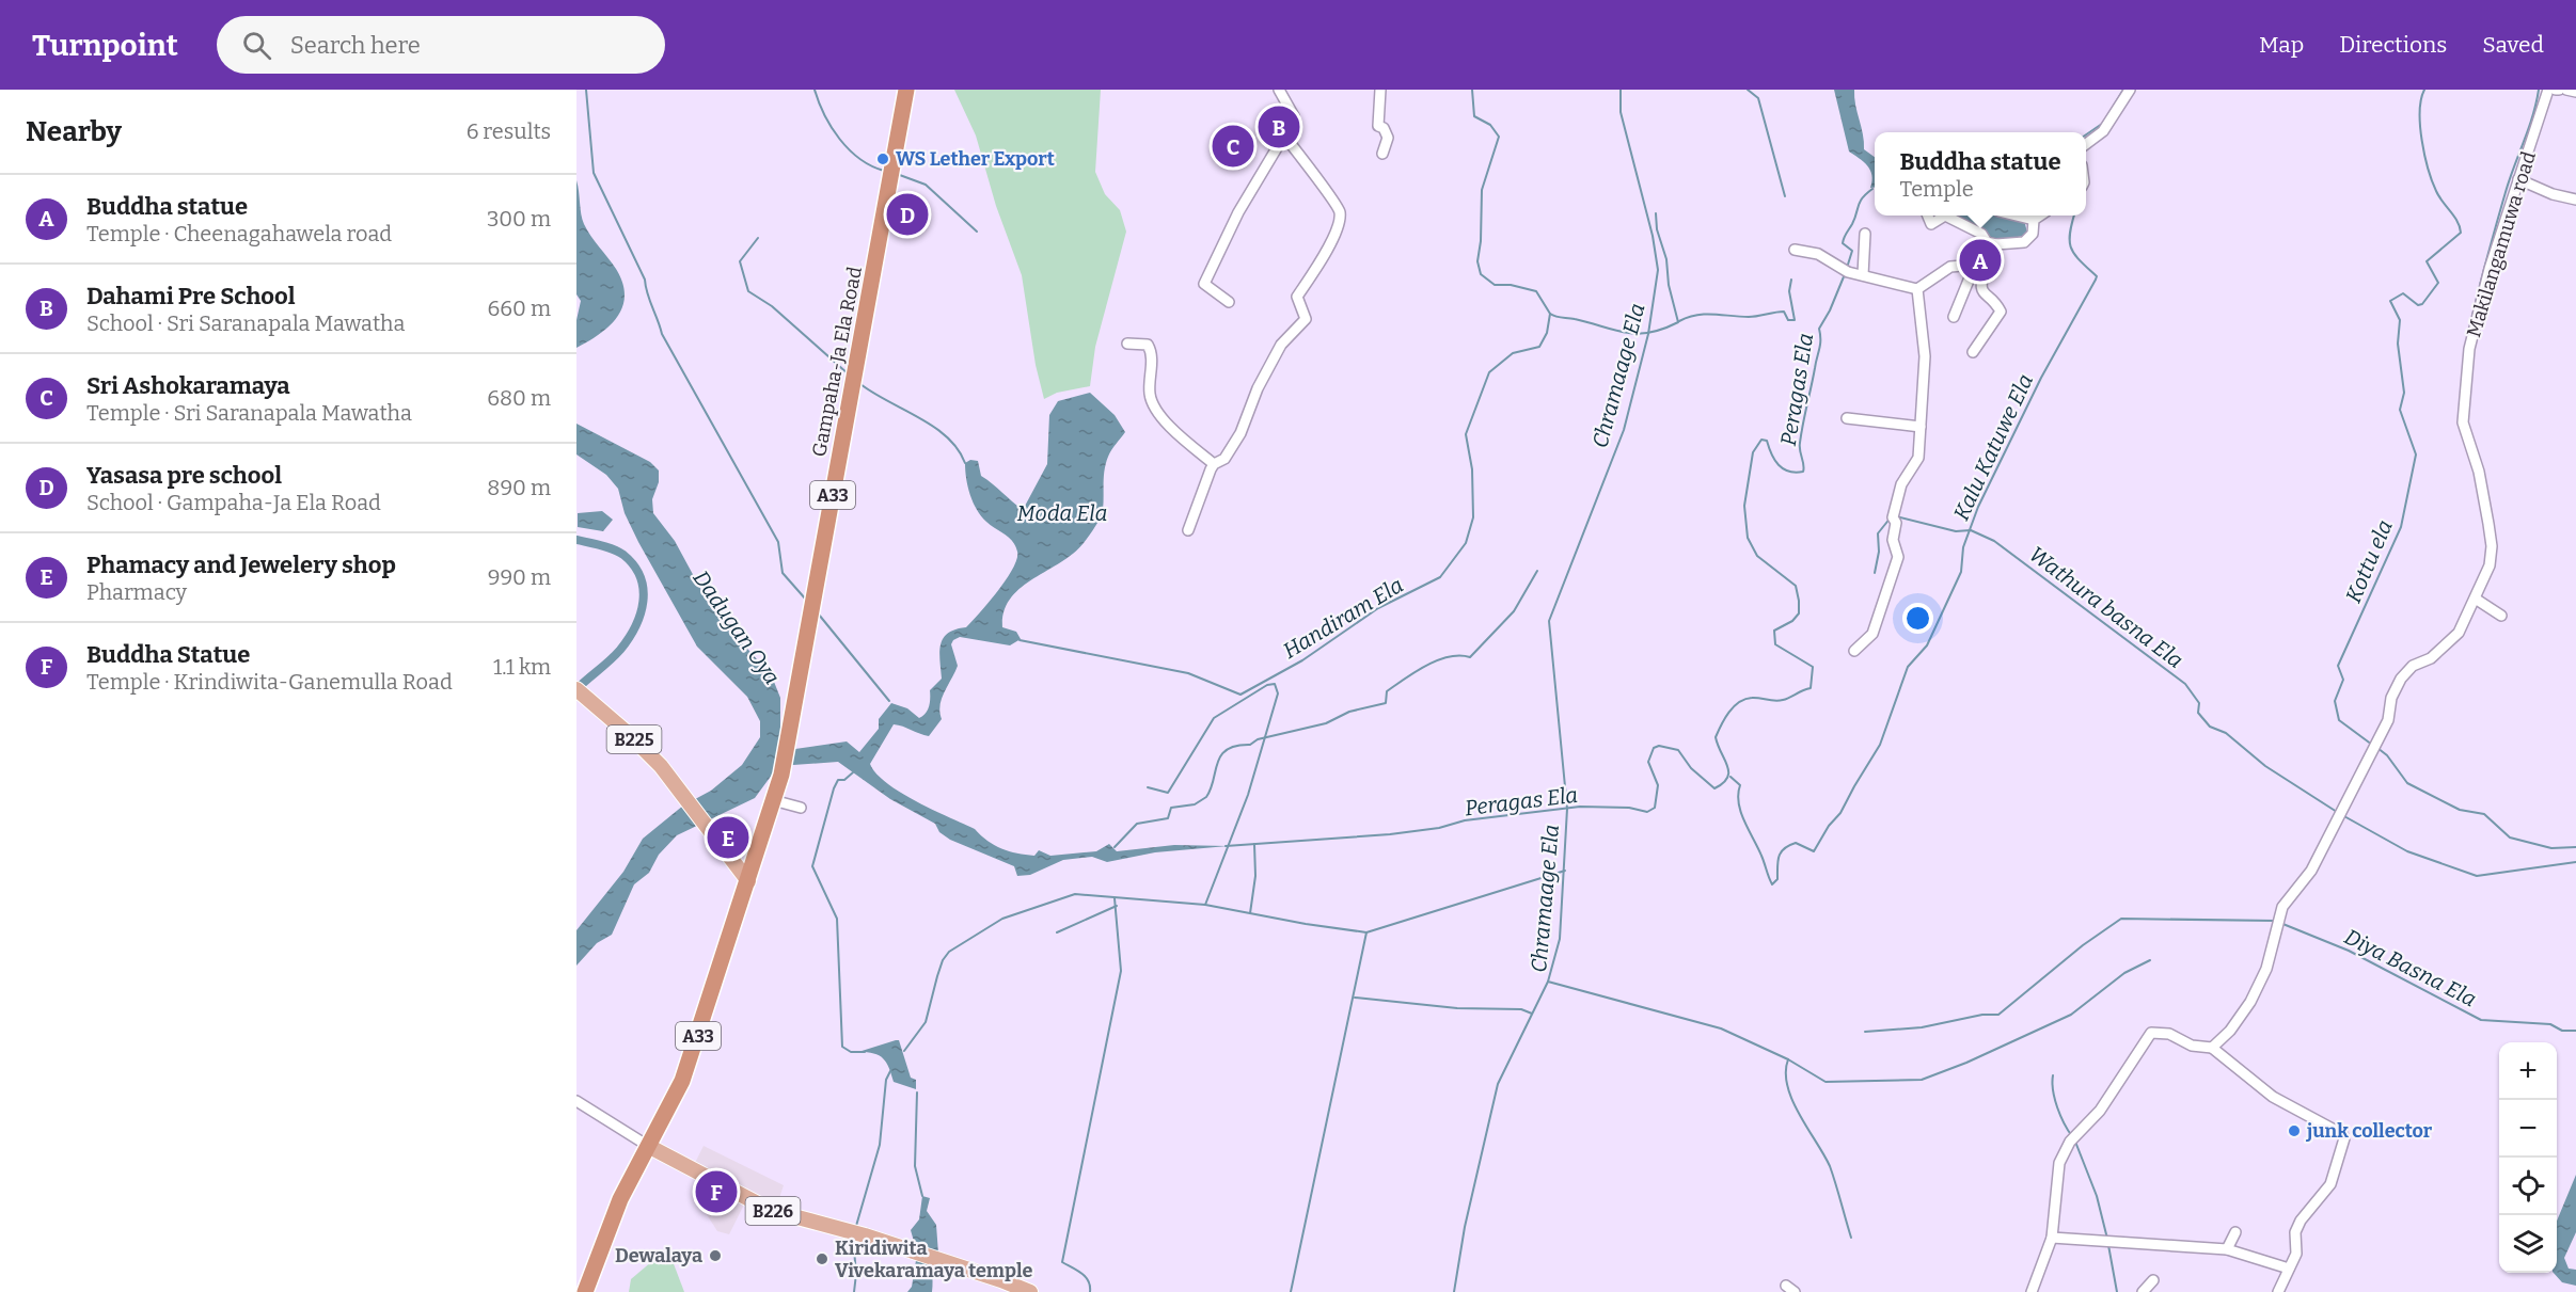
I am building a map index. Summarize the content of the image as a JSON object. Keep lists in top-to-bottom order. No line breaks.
{"streets":{"highway":["Gampaha-Ja Ela Road","A33"],"main road":["B225","B226"],"street":["Makilangamuwa road"]},"crossings":[["Gampaha-Ja Ela Road","B225"],["Gampaha-Ja Ela Road","B226"]],"water":["Chramaage Ela","Peragas Ela","Kalu Katuwe Ela","Moda Ela","Kottu ela","Wathura basna Ela","Handiram Ela","Dadugan Oya","Diya Basna Ela"],"places":["WS Lether Export","junk collector","Dewalaya","Kiridiwita Vivekaramaya temple"],"page":{"header":"Turnpoint","search":"Search here","nav":["Map","Directions","Saved"],"heading":["Nearby","6 results"],"pins":["B","C","D","A","E","F"],"popup":["Buddha statue","Temple"],"list":[{"mark":"A","name":"Buddha statue","note":"Temple · Cheenagahawela road","value":"300 m"},{"mark":"B","name":"Dahami Pre School","note":"School · Sri Saranapala Mawatha","value":"660 m"},{"mark":"C","name":"Sri Ashokaramaya","note":"Temple · Sri Saranapala Mawatha","value":"680 m"},{"mark":"D","name":"Yasasa pre school","note":"School · Gampaha-Ja Ela Road","value":"890 m"},{"mark":"E","name":"Phamacy and Jewelery shop","note":"Pharmacy","value":"990 m"},{"mark":"F","name":"Buddha Statue","note":"Temple · Krindiwita-Ganemulla Road","value":"1.1 km"}],"map_buttons":["+","−"]}}
